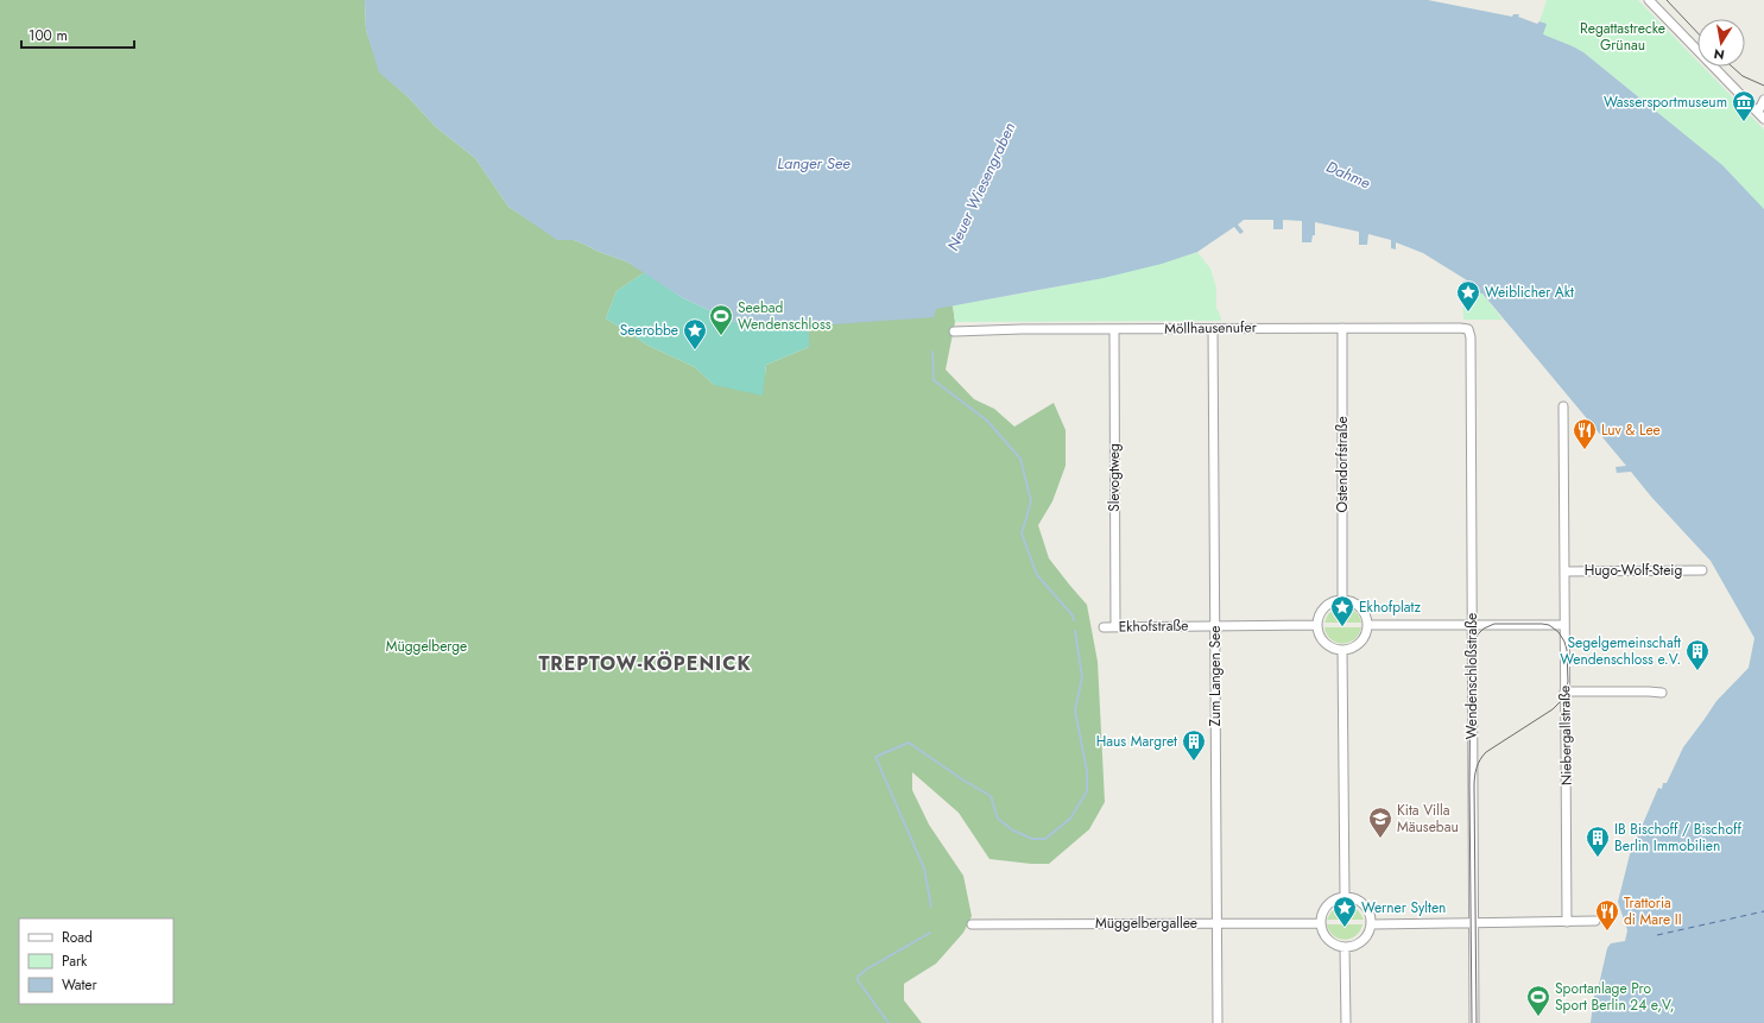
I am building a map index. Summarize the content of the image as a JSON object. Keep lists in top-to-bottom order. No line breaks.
{"streets":{"street":["Möllhausenufer","Ostendorfstraße","Slevogtweg","Hugo-Wolf-Steig","Ekhofstraße","Zum Langen See","Wendenschloßstraße","Niebergallstraße","Müggelbergallee"]},"crossings":[["Möllhausenufer","Ostendorfstraße"],["Möllhausenufer","Slevogtweg"],["Möllhausenufer","Zum Langen See"],["Möllhausenufer","Wendenschloßstraße"],["Ostendorfstraße","Ekhofstraße"],["Slevogtweg","Ekhofstraße"],["Hugo-Wolf-Steig","Niebergallstraße"],["Ekhofstraße","Zum Langen See"],["Zum Langen See","Müggelbergallee"]],"districts":["TREPTOW-KÖPENICK"],"water":["Langer See","Dahme","Neuer Wiesengraben"],"parks":["Regattastrecke Grünau","Müggelberge"],"places":{"museum":["Wassersportmuseum"],"place":["Weiblicher Akt","Seerobbe","Ekhofplatz","Werner Sylten"],"sports":["Seebad Wendenschloss","Sportanlage Pro Sport Berlin 24 e,V,"],"restaurant":["Luv & Lee","Trattoria di Mare II"],"building":["Segelgemeinschaft Wendenschloss e.V.","Haus Margret","IB Bischoff / Bischoff Berlin Immobilien"],"school or university":["Kita Villa Mäusebau"]},"legend":["Road","Park","Water"],"scale_bar":"100 m","north":"bottom"}
